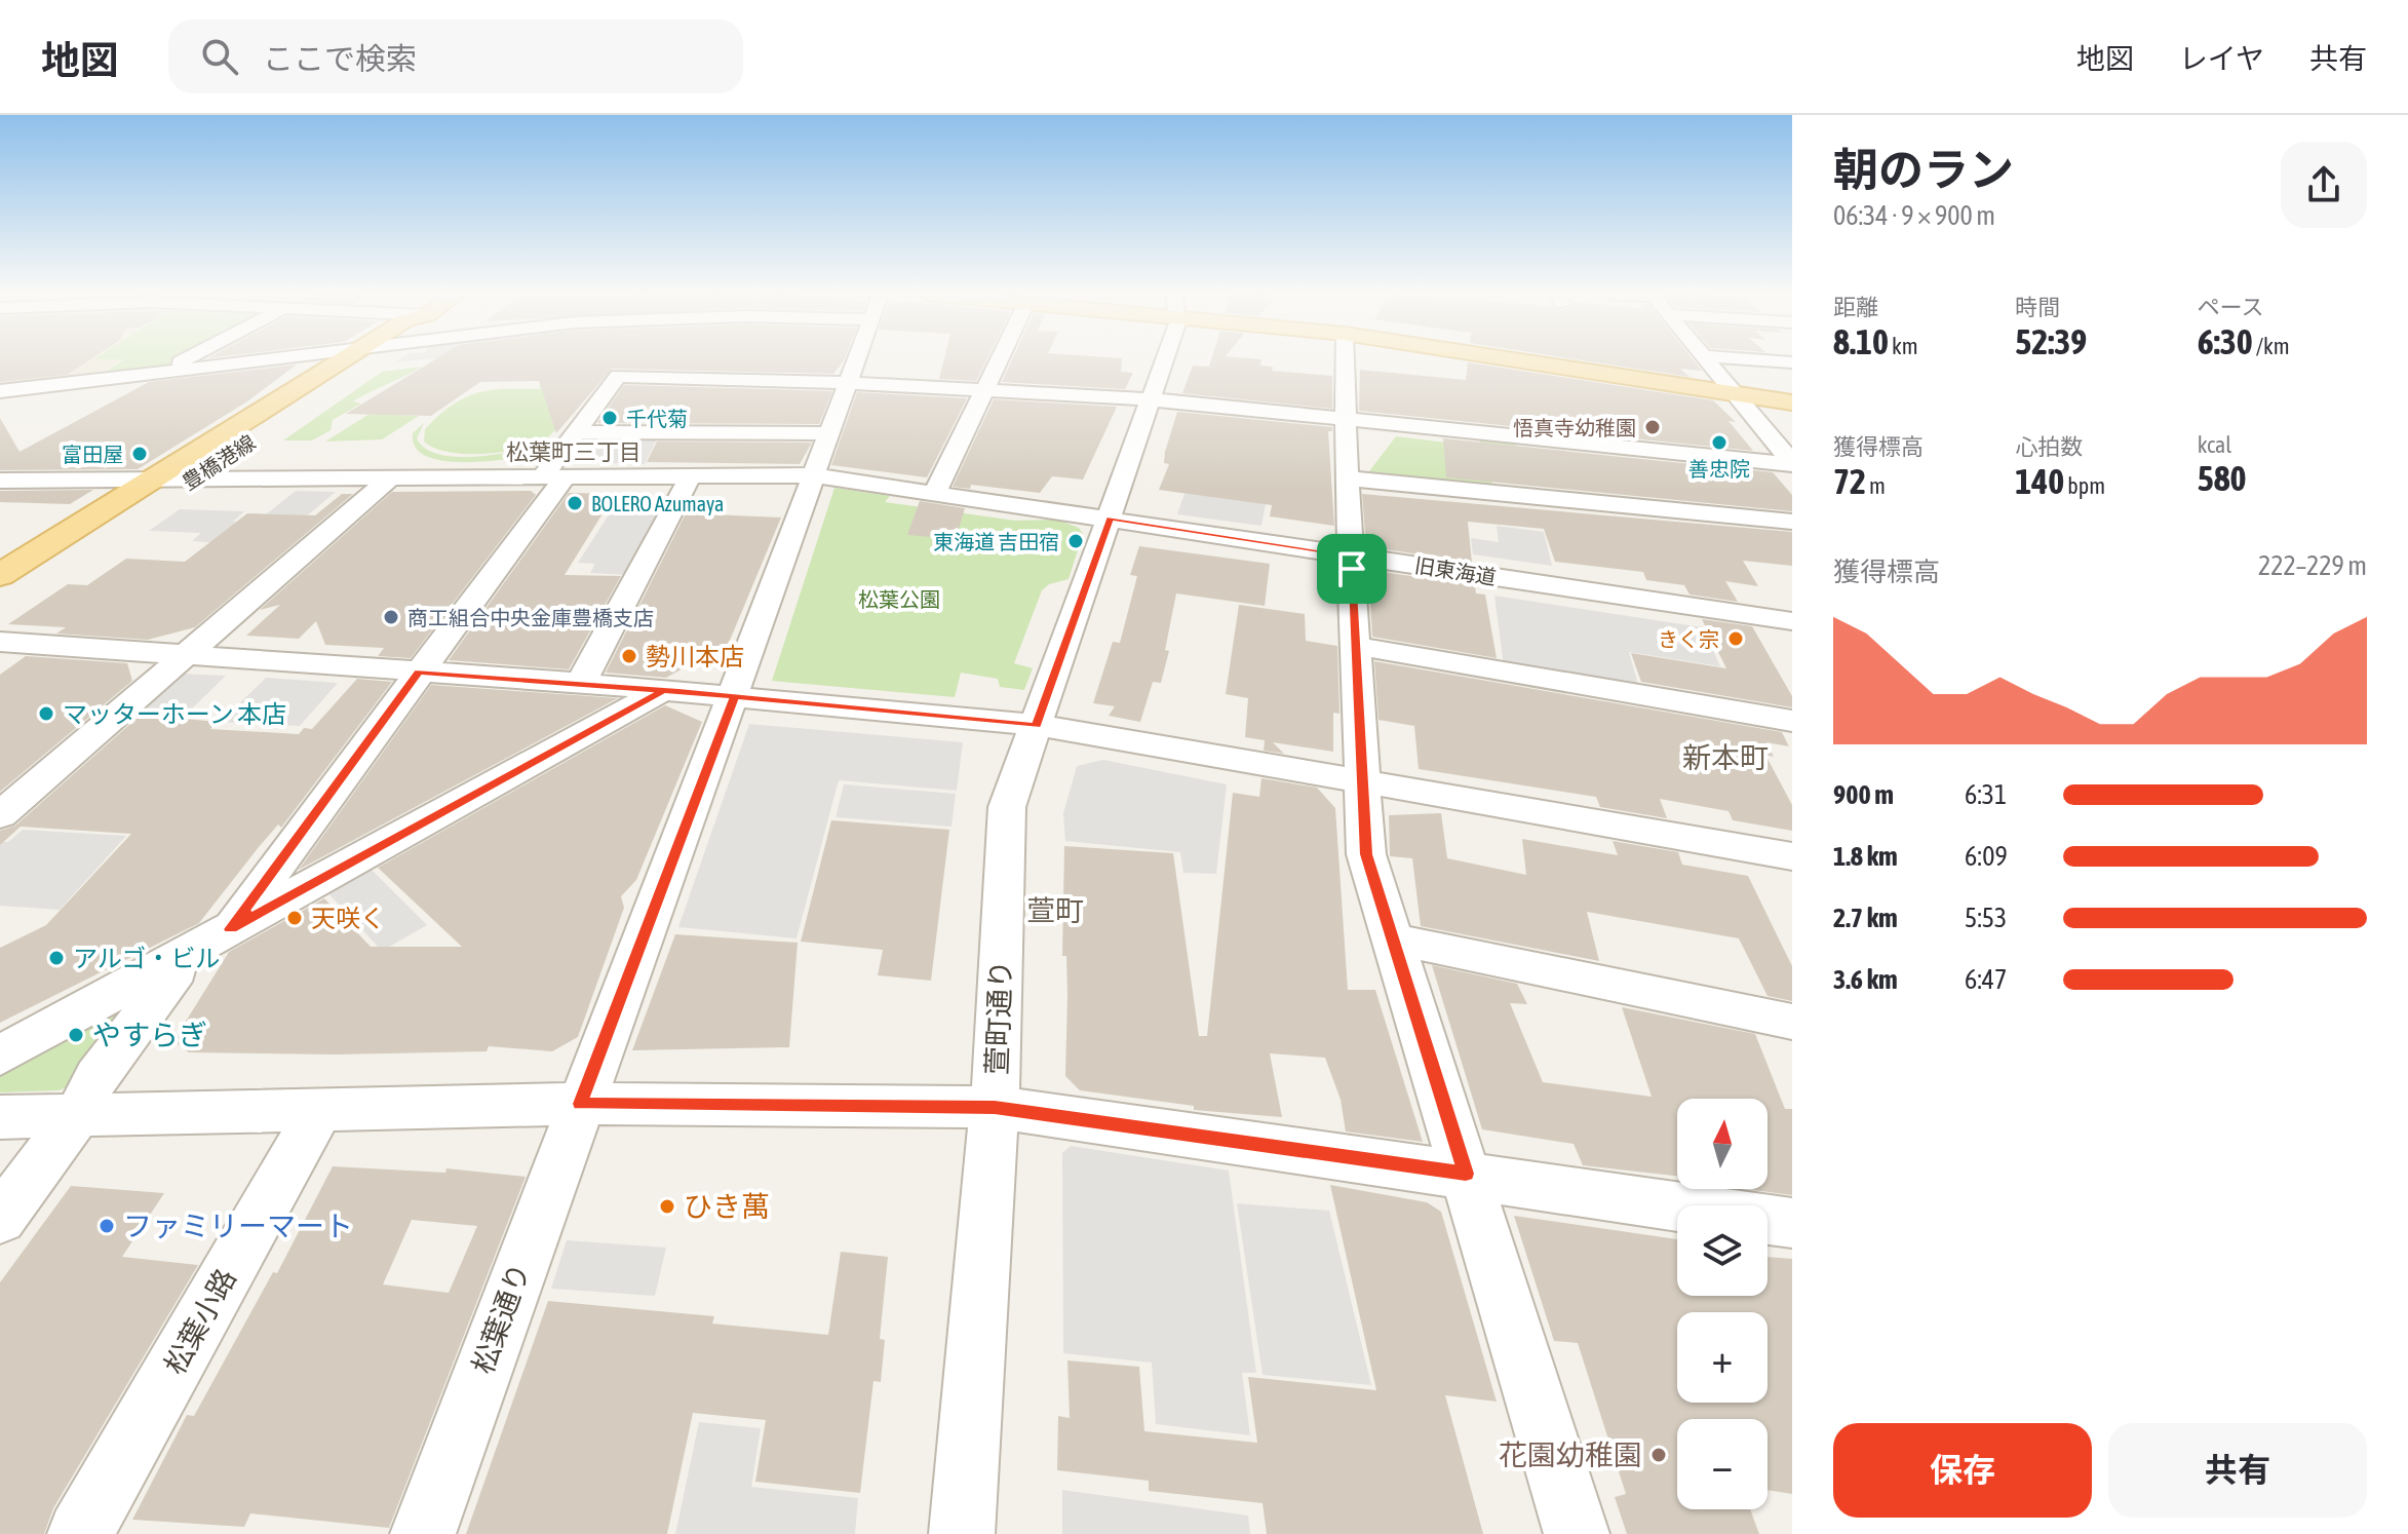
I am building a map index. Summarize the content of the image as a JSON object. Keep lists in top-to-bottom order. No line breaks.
{"streets":{"main road":["豊橋港線"],"street":["旧東海道","萱町通り","松葉通り","松葉小路"]},"crossings":[["豊橋港線","旧東海道"],["旧東海道","萱町通り"],["旧東海道","松葉通り"]],"districts":["松葉町三丁目","新本町","萱町"],"parks":["松葉公園"],"places":["千代菊","悟真寺幼稚園","善忠院","富田屋","BOLERO Azumaya","東海道 吉田宿","商工組合中央金庫豊橋支店","きく宗","勢川本店","マッターホーン 本店","天咲く","アルゴ・ビル","やすらぎ","ひき萬","ファミリーマート","花園幼稚園"],"north":"top","page":{"header":"地図","search":"ここで検索","nav":["地図","レイヤ","共有"],"heading":["朝のラン","06:34 · 9 × 900 m"],"stats":[["距離","8.10 km"],["時間","52:39"],["ペース","6:30 /km"],["獲得標高","72 m"],["心拍数","140 bpm"],["kcal","580"]],"chart":["獲得標高","222–229 m"],"list":[{"name":"900 m","note":"6:31"},{"name":"1.8 km","note":"6:09"},{"name":"2.7 km","note":"5:53"},{"name":"3.6 km","note":"6:47"}],"map_buttons":["+","−"],"buttons":["保存","共有"]}}
